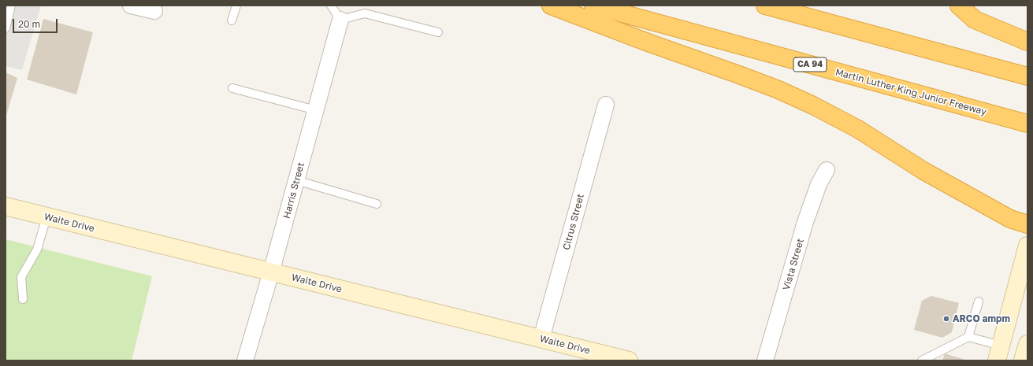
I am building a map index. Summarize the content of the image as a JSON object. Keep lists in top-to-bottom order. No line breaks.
{"streets":{"highway":["CA 94","Martin Luther King Junior Freeway"],"street":["Harris Street","Citrus Street","Waite Drive","Vista Street"]},"crossings":[["Harris Street","Waite Drive"],["Citrus Street","Waite Drive"]],"places":["ARCO ampm"],"scale_bar":"20 m"}
